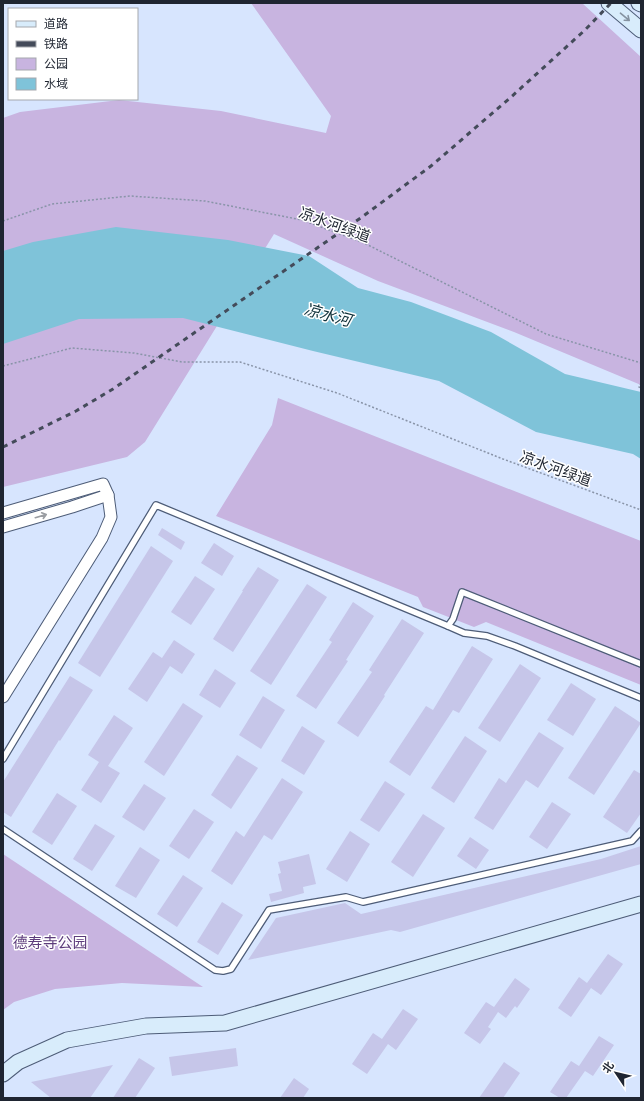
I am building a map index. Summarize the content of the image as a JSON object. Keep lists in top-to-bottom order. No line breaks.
{"streets":{"path":["凉水河绿道"]},"water":["凉水河"],"parks":["德寿寺公园"],"legend":["道路","铁路","公园","水域"],"north":"top left"}
